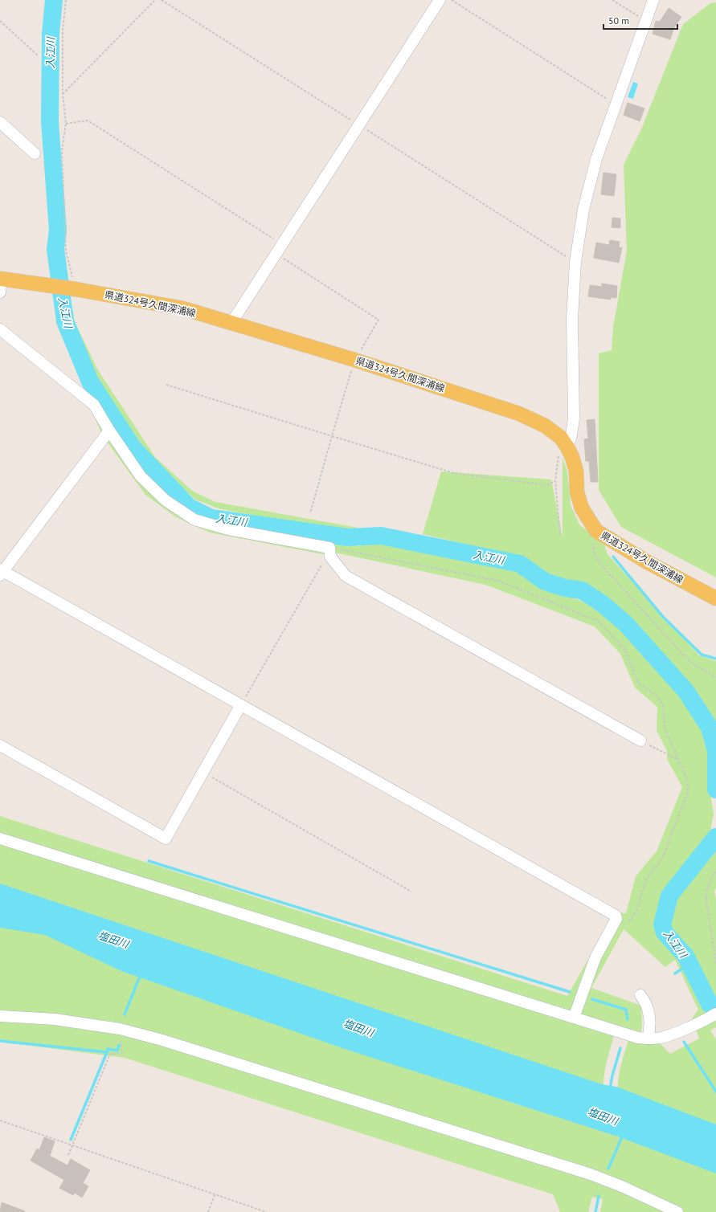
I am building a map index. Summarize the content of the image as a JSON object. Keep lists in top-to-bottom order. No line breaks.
{"streets":{"main road":["県道324号久間深浦線"]},"water":["入江川","塩田川"],"scale_bar":"50 m"}
